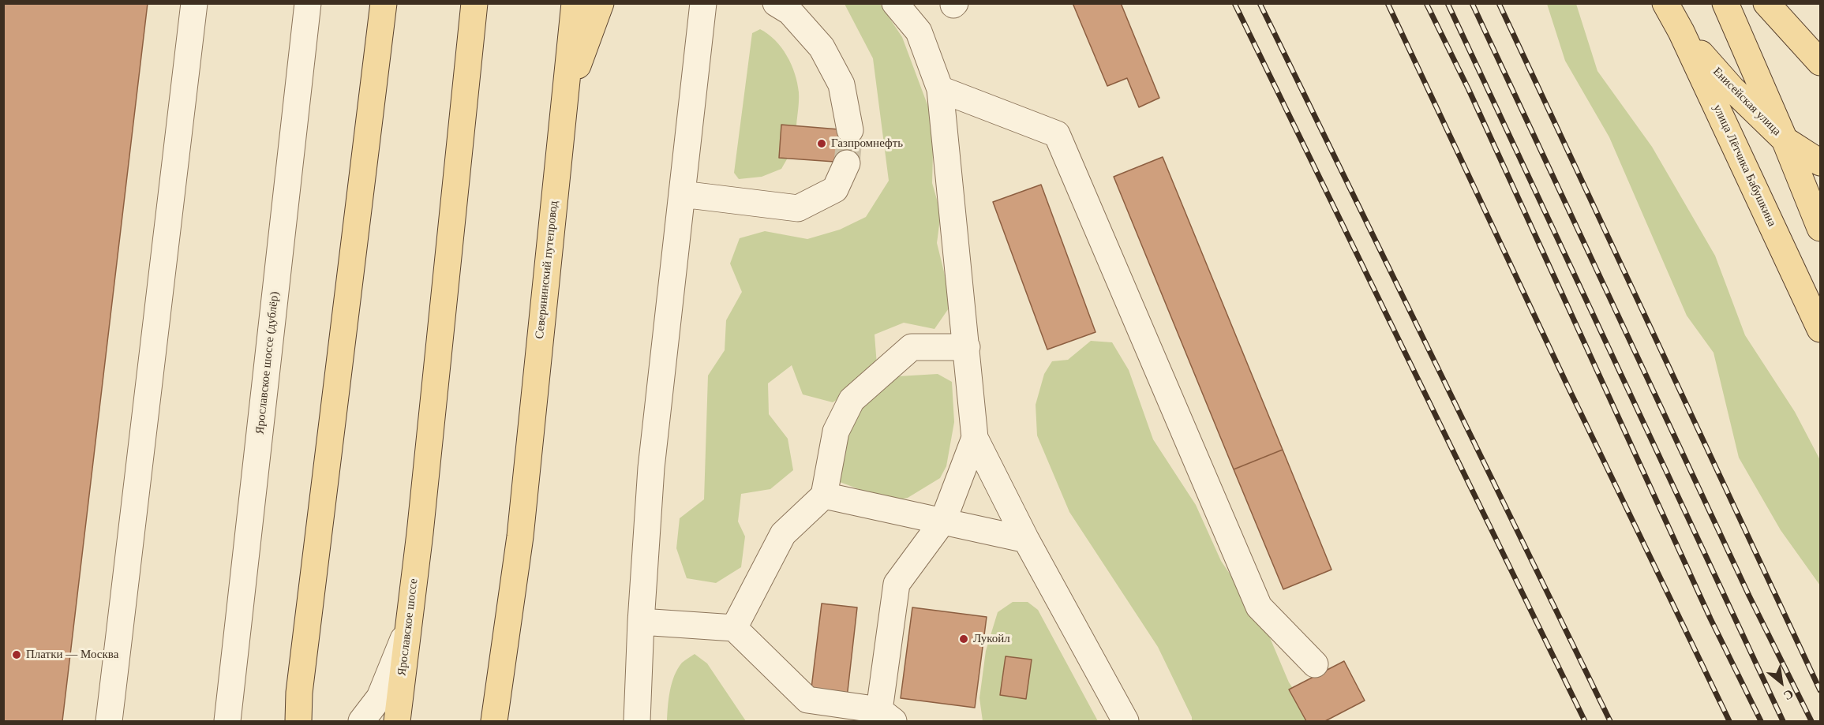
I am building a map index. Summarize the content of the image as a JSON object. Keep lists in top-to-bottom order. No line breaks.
{"streets":{"main road":["Енисейская улица","улица Лётчика Бабушкина","Северянинский путепровод","Ярославское шоссе"],"street":["Ярославское шоссе (дублёр)"]},"crossings":[["Енисейская улица","улица Лётчика Бабушкина"]],"places":["Газпромнефть","Лукойл","Платки — Москва"],"north":"bottom right"}
